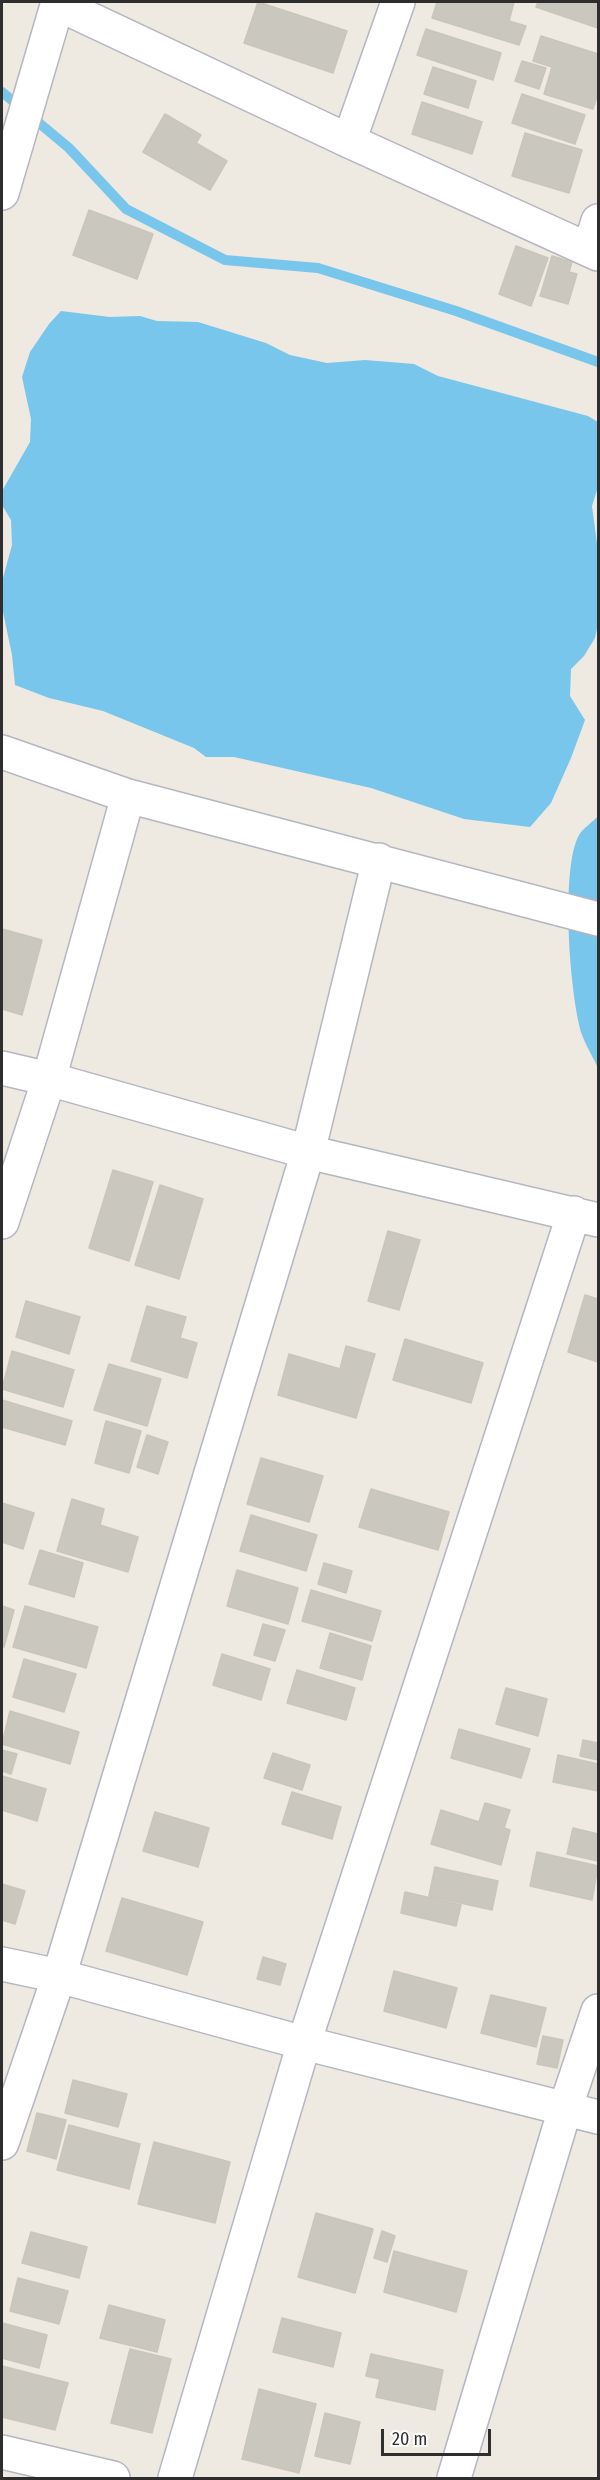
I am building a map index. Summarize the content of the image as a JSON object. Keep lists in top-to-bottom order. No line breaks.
{"scale_bar":"20 m"}
